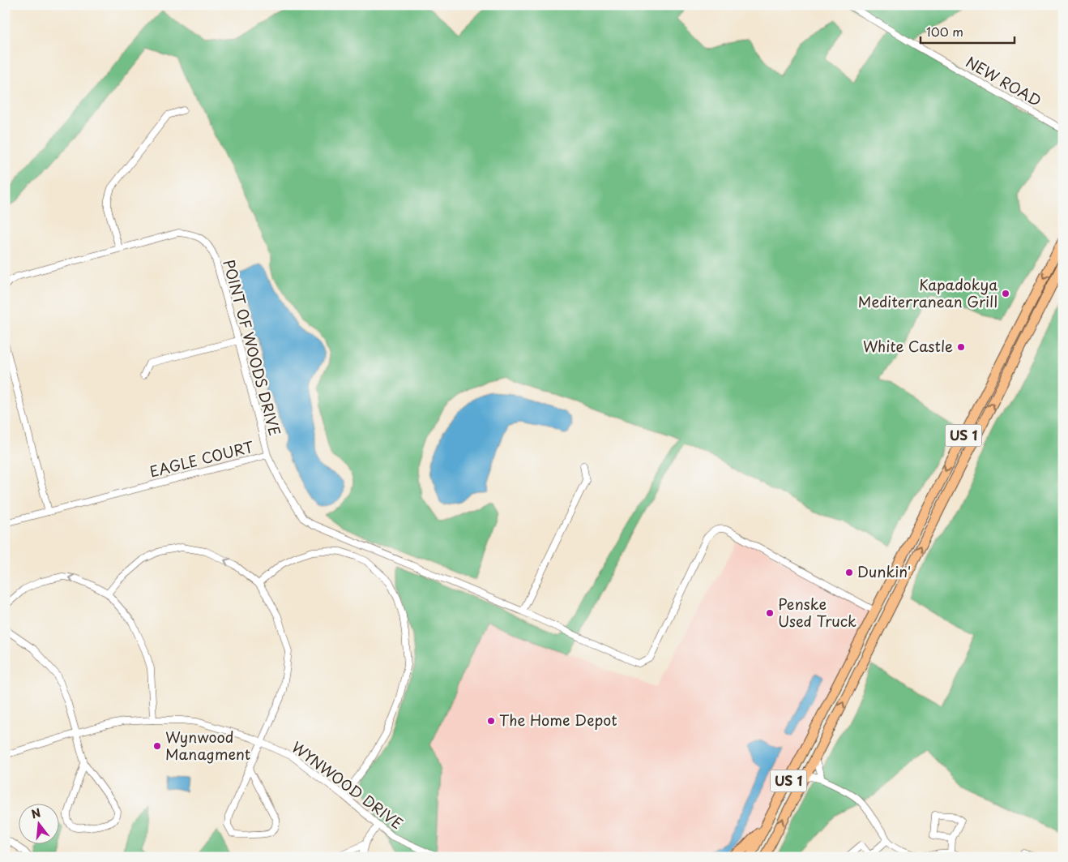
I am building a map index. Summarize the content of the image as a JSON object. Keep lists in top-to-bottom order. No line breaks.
{"streets":{"highway":["US 1"],"street":["NEW ROAD","POINT OF WOODS DRIVE","EAGLE COURT","WYNWOOD DRIVE"]},"crossings":[["POINT OF WOODS DRIVE","EAGLE COURT"],["US 1","EAGLE COURT"]],"places":["Kapadokya Mediterranean Grill","White Castle","Dunkin'","Penske Used Truck","The Home Depot","Wynwood Managment"],"scale_bar":"100 m","north":"top"}
